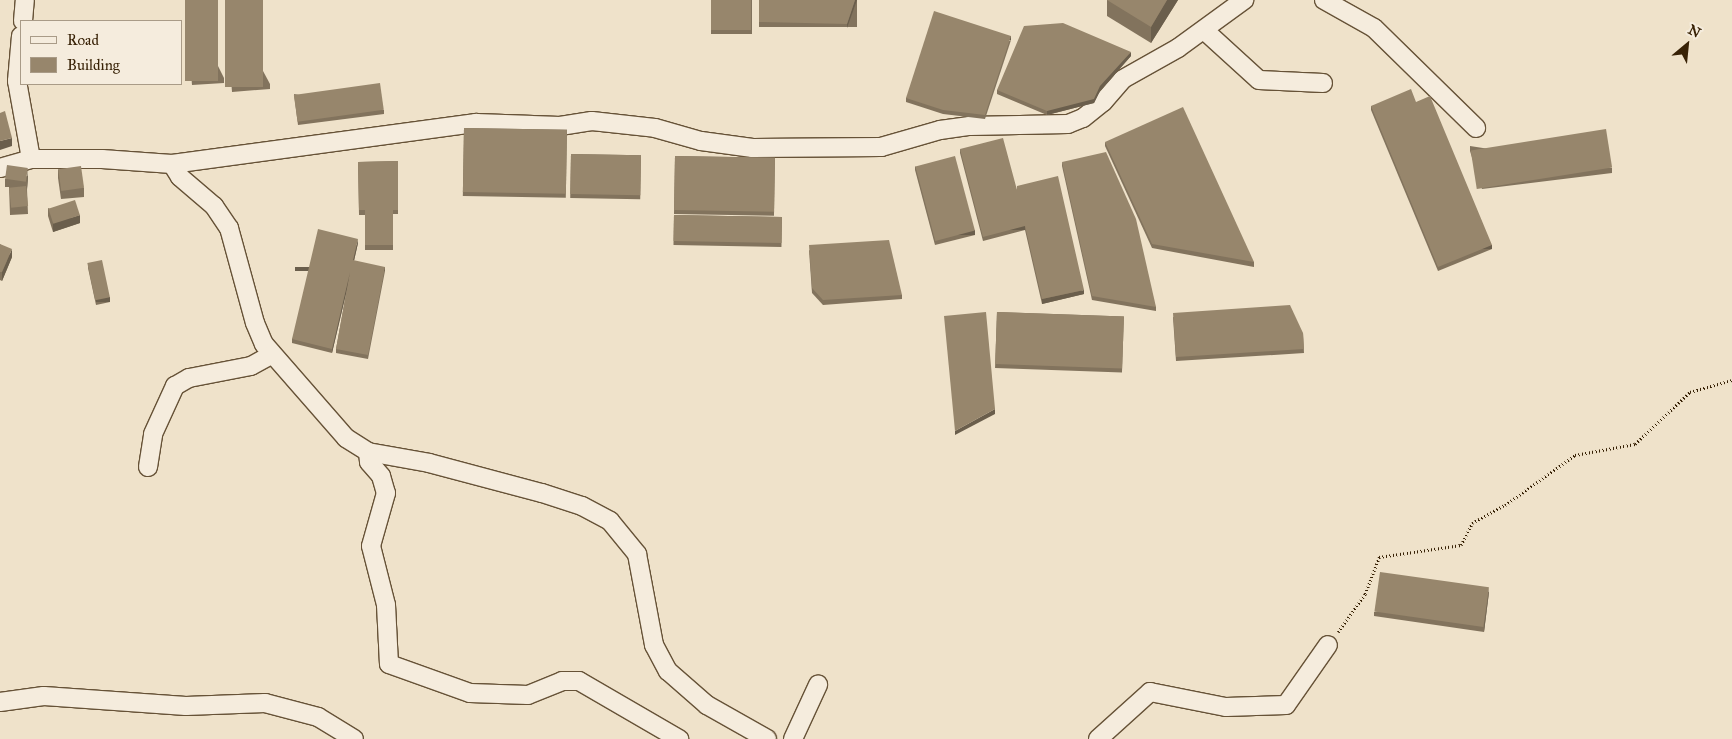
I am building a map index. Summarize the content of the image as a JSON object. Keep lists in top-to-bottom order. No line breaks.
{"legend":["Road","Building"],"north":"top right"}
